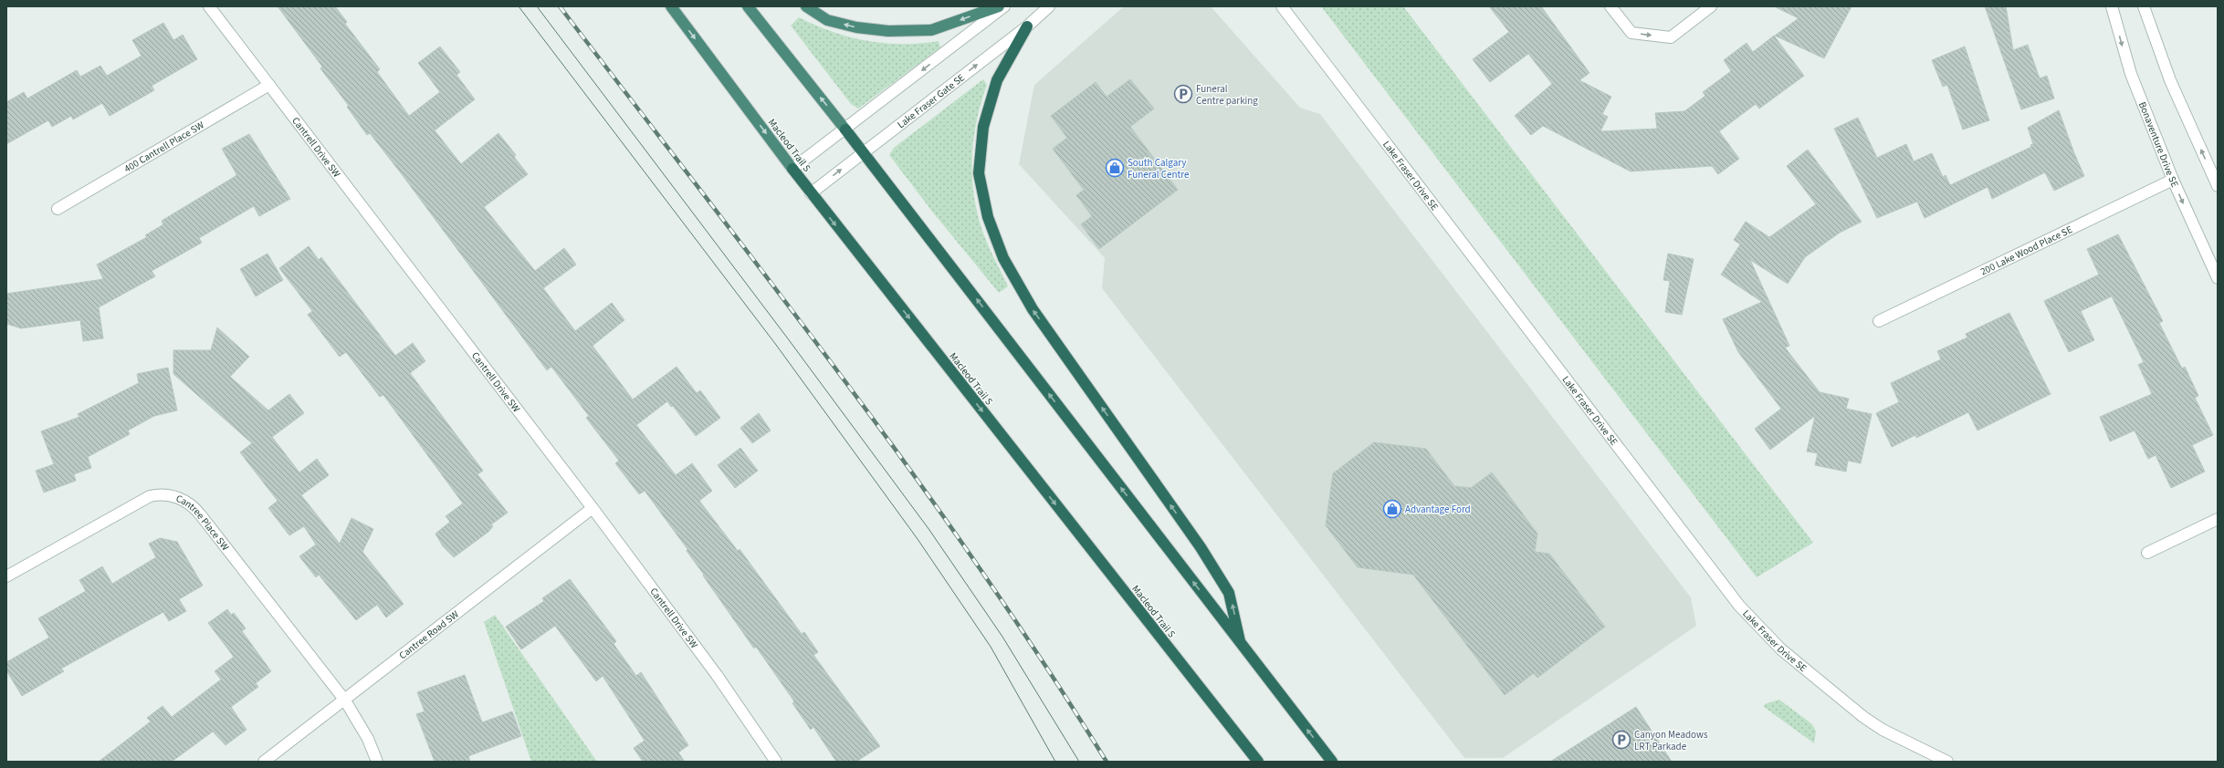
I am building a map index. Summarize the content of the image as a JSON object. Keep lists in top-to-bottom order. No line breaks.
{"streets":{"highway":["Macleod Trail S"],"street":["Lake Fraser Gate SE","Bonaventure Drive SE","400 Cantrell Place SW","Cantrell Drive SW","Lake Fraser Drive SE","200 Lake Wood Place SE","Cantree Place SW","Cantree Road SW"]},"crossings":[["Lake Fraser Gate SE","Macleod Trail S"],["Bonaventure Drive SE","200 Lake Wood Place SE"],["400 Cantrell Place SW","Cantrell Drive SW"],["Cantrell Drive SW","Cantree Road SW"],["Cantree Place SW","Cantree Road SW"]],"places":{"parking":["Funeral Centre parking","Canyon Meadows LRT Parkade"],"shop":["South Calgary Funeral Centre","Advantage Ford"]}}
